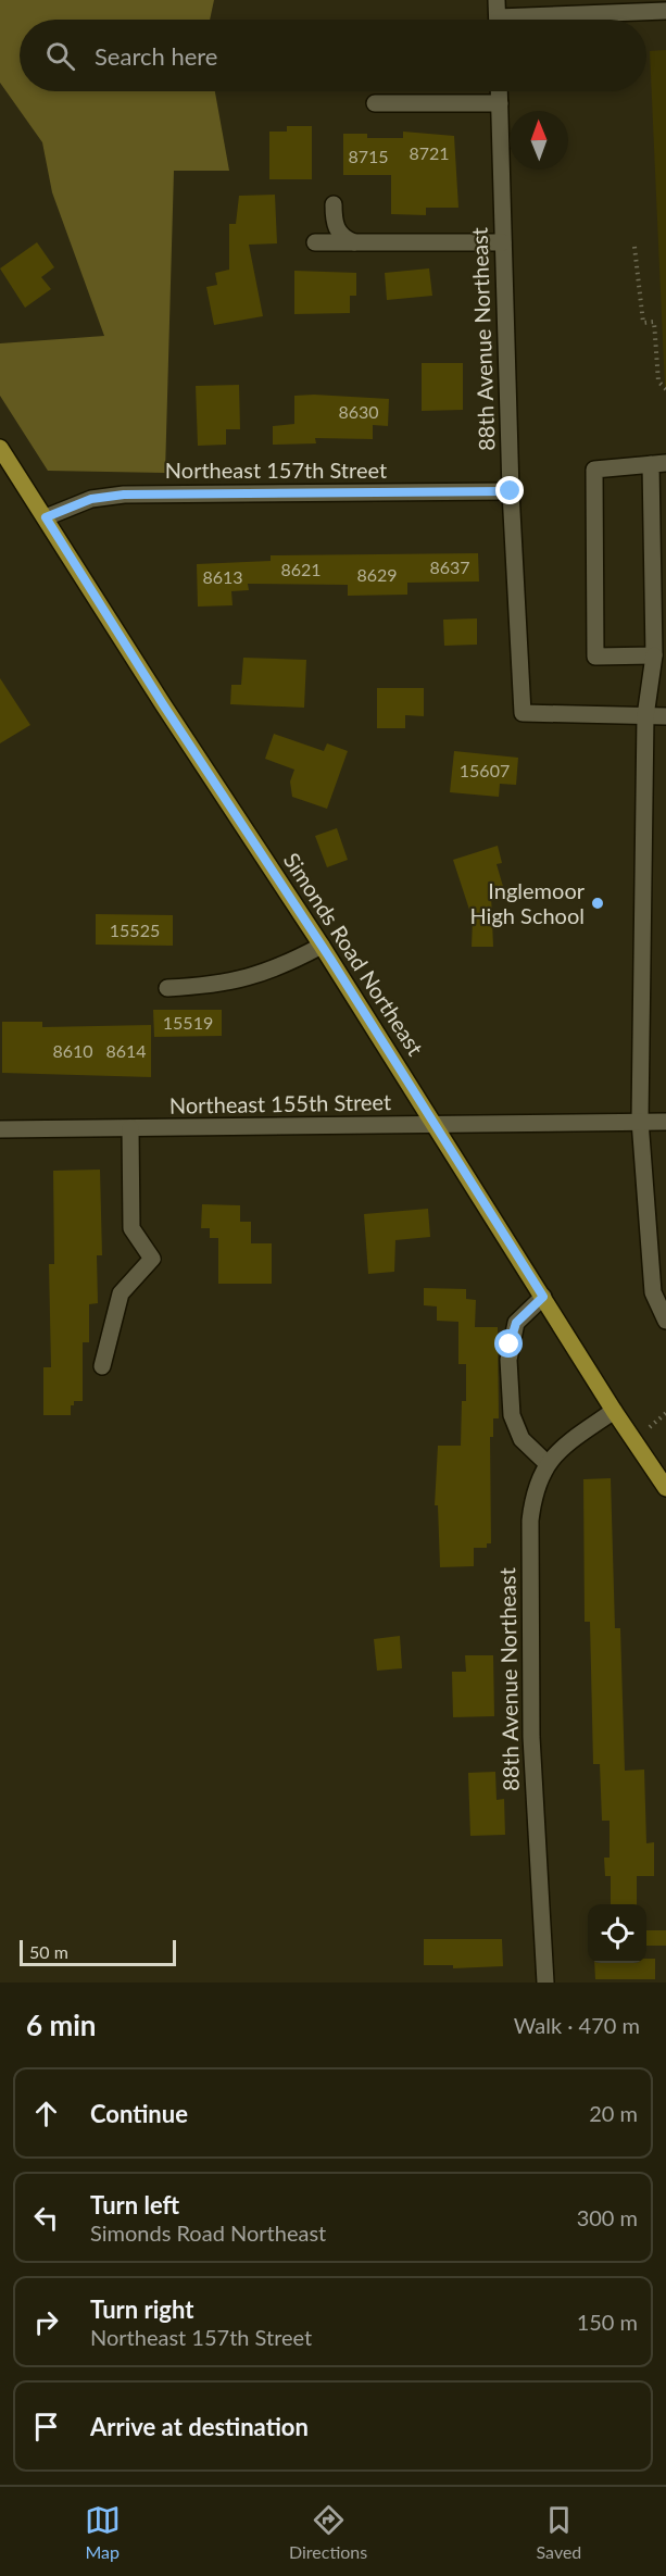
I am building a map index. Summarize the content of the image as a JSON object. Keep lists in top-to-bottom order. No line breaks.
{"streets":{"main road":["Simonds Road Northeast"],"street":["88th Avenue Northeast","Northeast 157th Street","Northeast 155th Street"]},"crossings":[["88th Avenue Northeast","Northeast 157th Street"],["88th Avenue Northeast","Simonds Road Northeast"],["Northeast 157th Street","Simonds Road Northeast"],["Simonds Road Northeast","Northeast 155th Street"]],"places":["Inglemoor High School"],"house_numbers":["8721","8715","8630","8637","8621","8629","8613","15607","15525","15519","8610","8614"],"scale_bar":"50 m","north":"top","page":{"search":"Search here","scale":"50 m","heading":["6 min","Walk · 470 m"],"list":[["Continue","20 m"],["Turn left","Simonds Road Northeast","300 m"],["Turn right","Northeast 157th Street","150 m"],"Arrive at destination"],"nav":["Map","Directions","Saved"]}}
